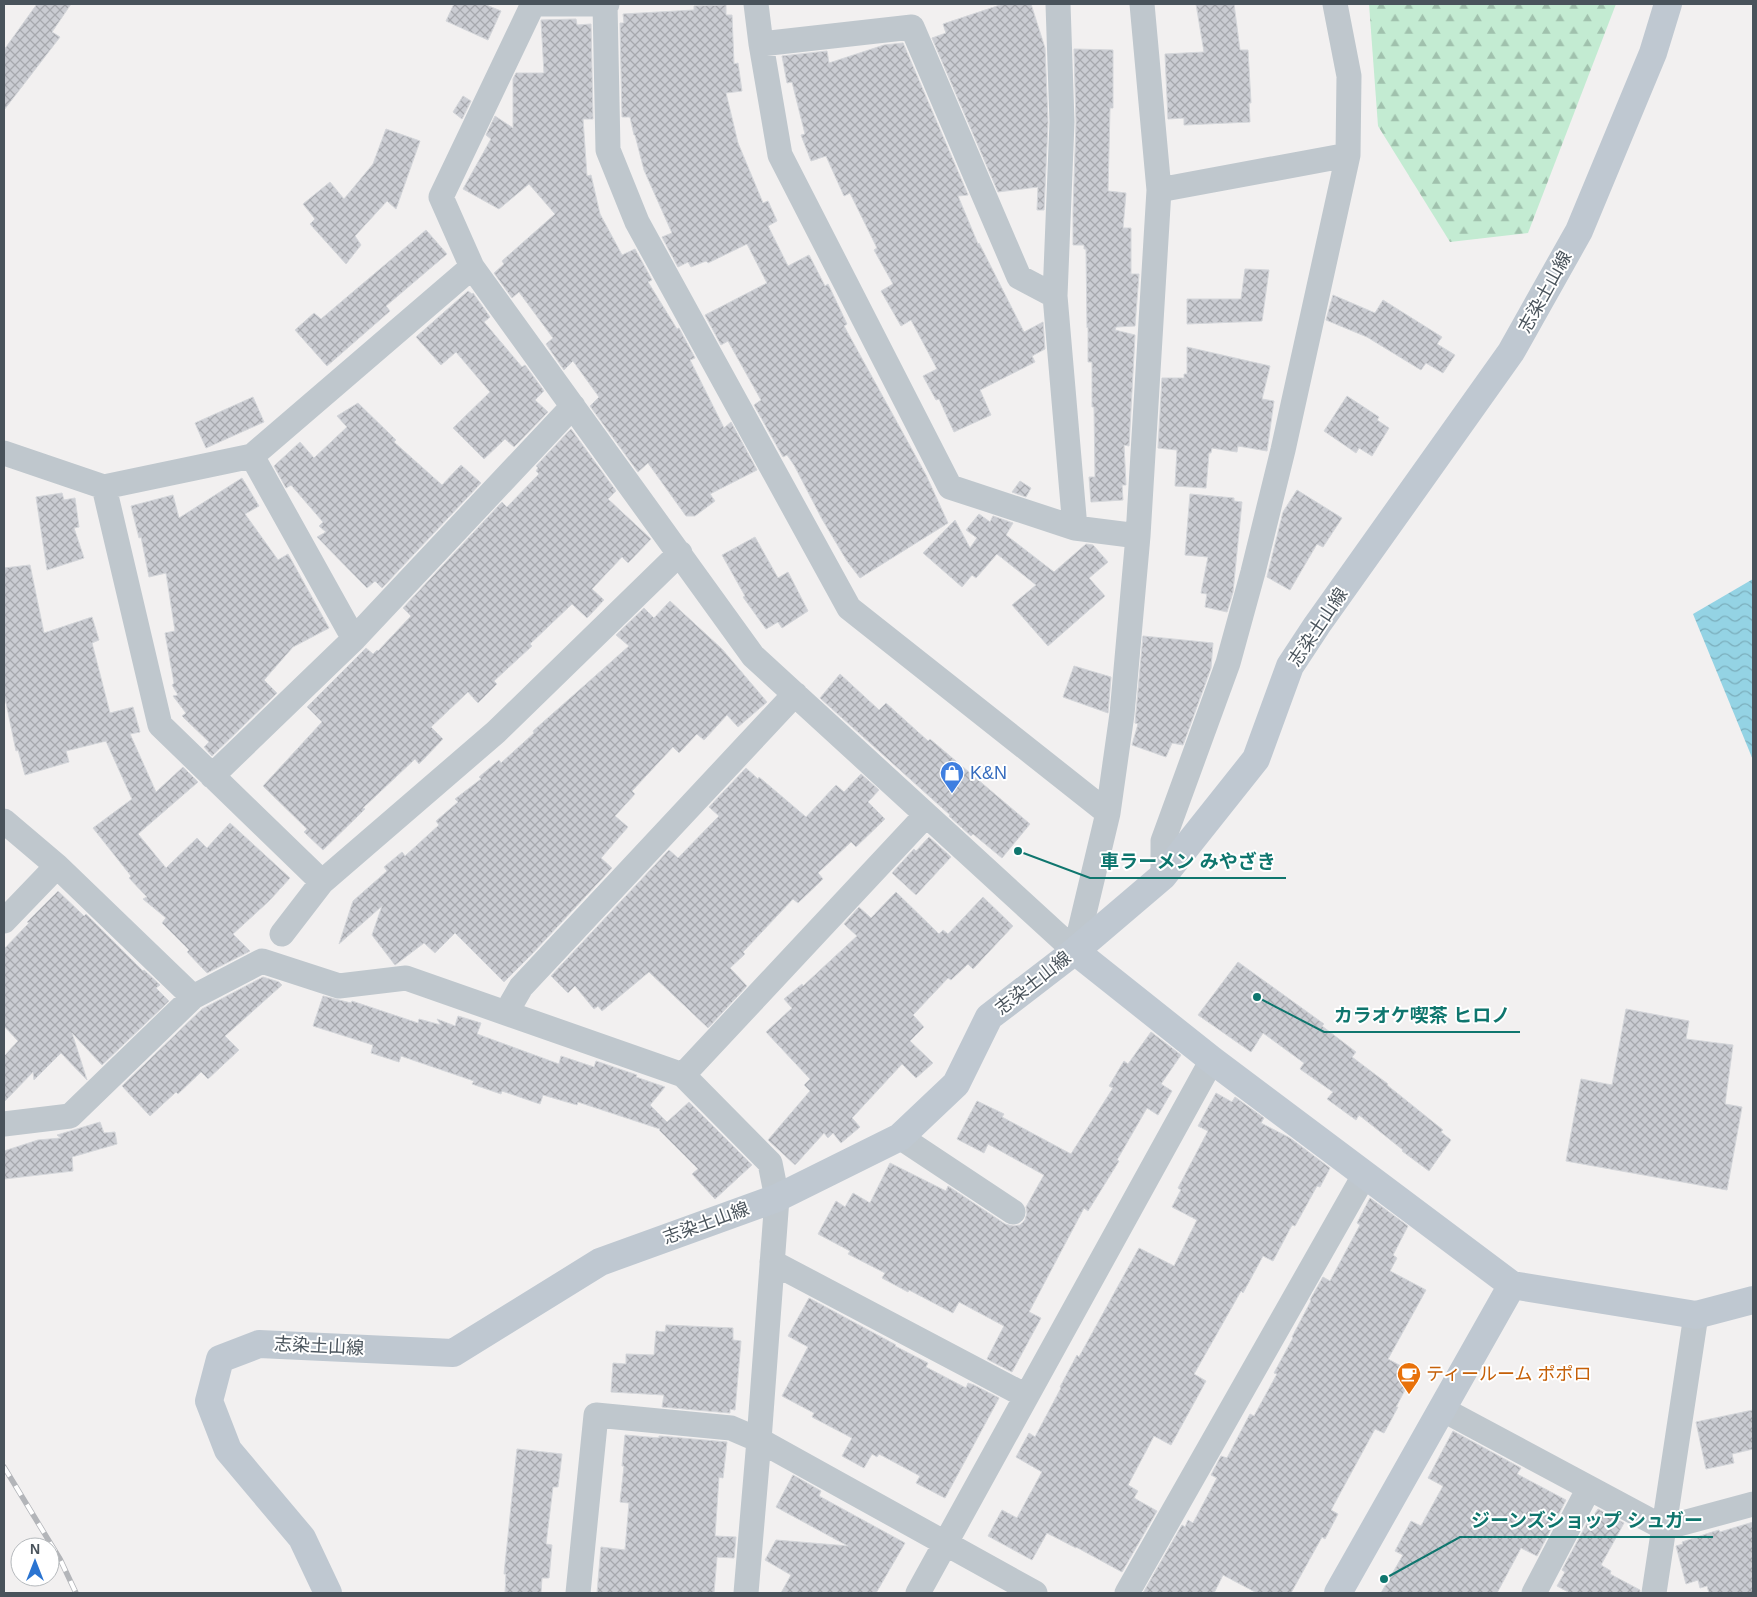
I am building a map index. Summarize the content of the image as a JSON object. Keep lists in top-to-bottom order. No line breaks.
{"streets":{"main road":["志染土山線"]},"places":{"shop":["K&N"],"other":["車ラーメン みやざき","カラオケ喫茶 ヒロノ","ジーンズショップ シュガー"],"cafe":["ティールーム ポポロ"]},"north":"top"}
